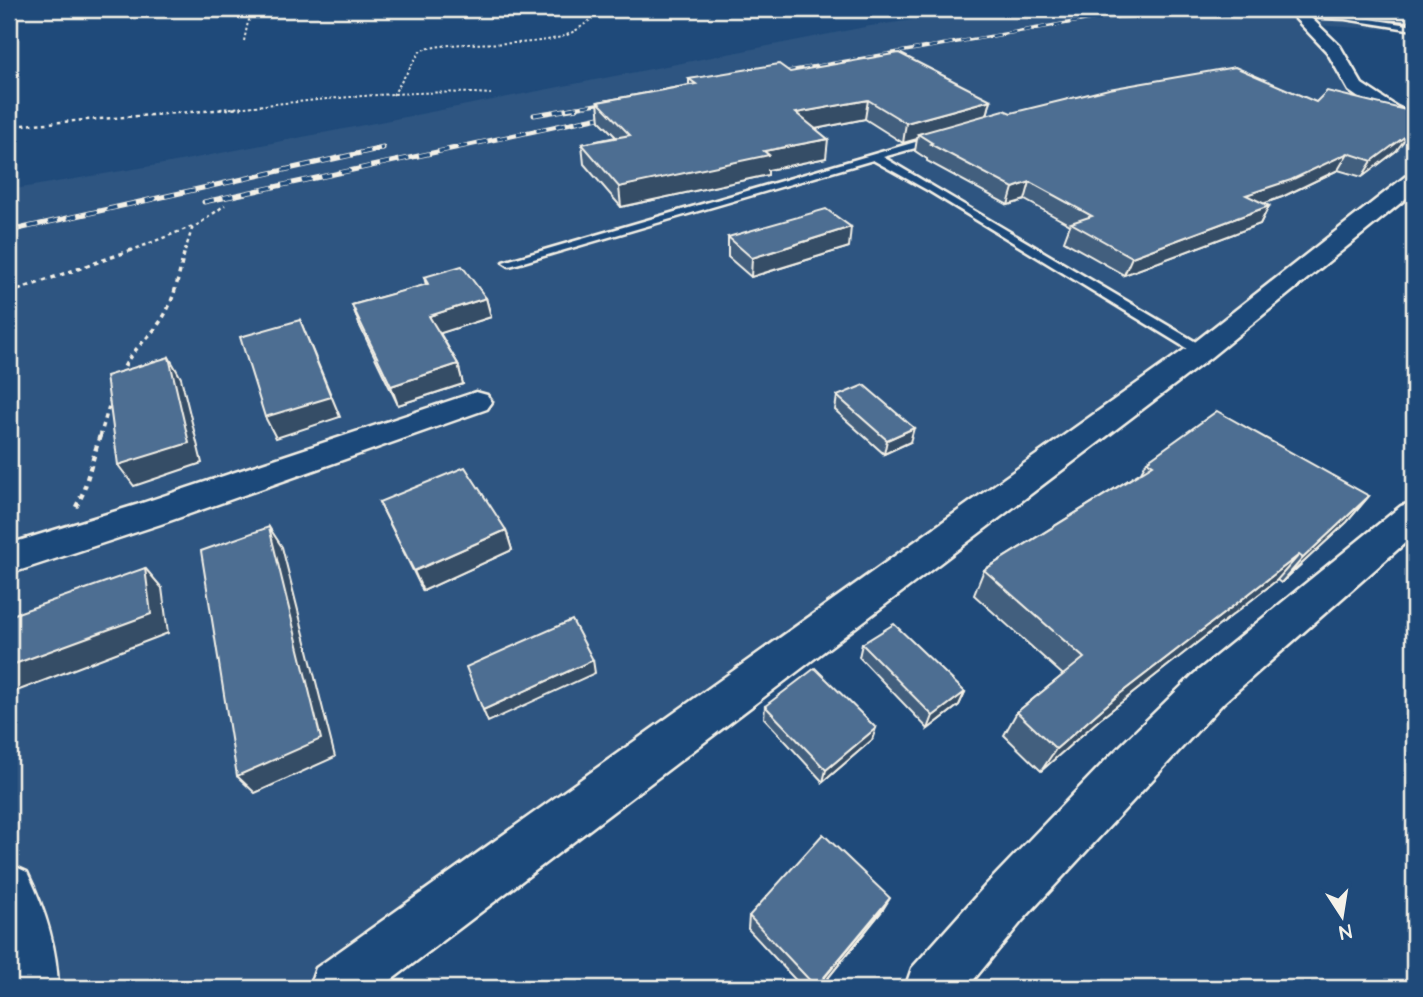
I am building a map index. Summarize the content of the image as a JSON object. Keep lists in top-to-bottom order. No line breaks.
{"north":"bottom"}
